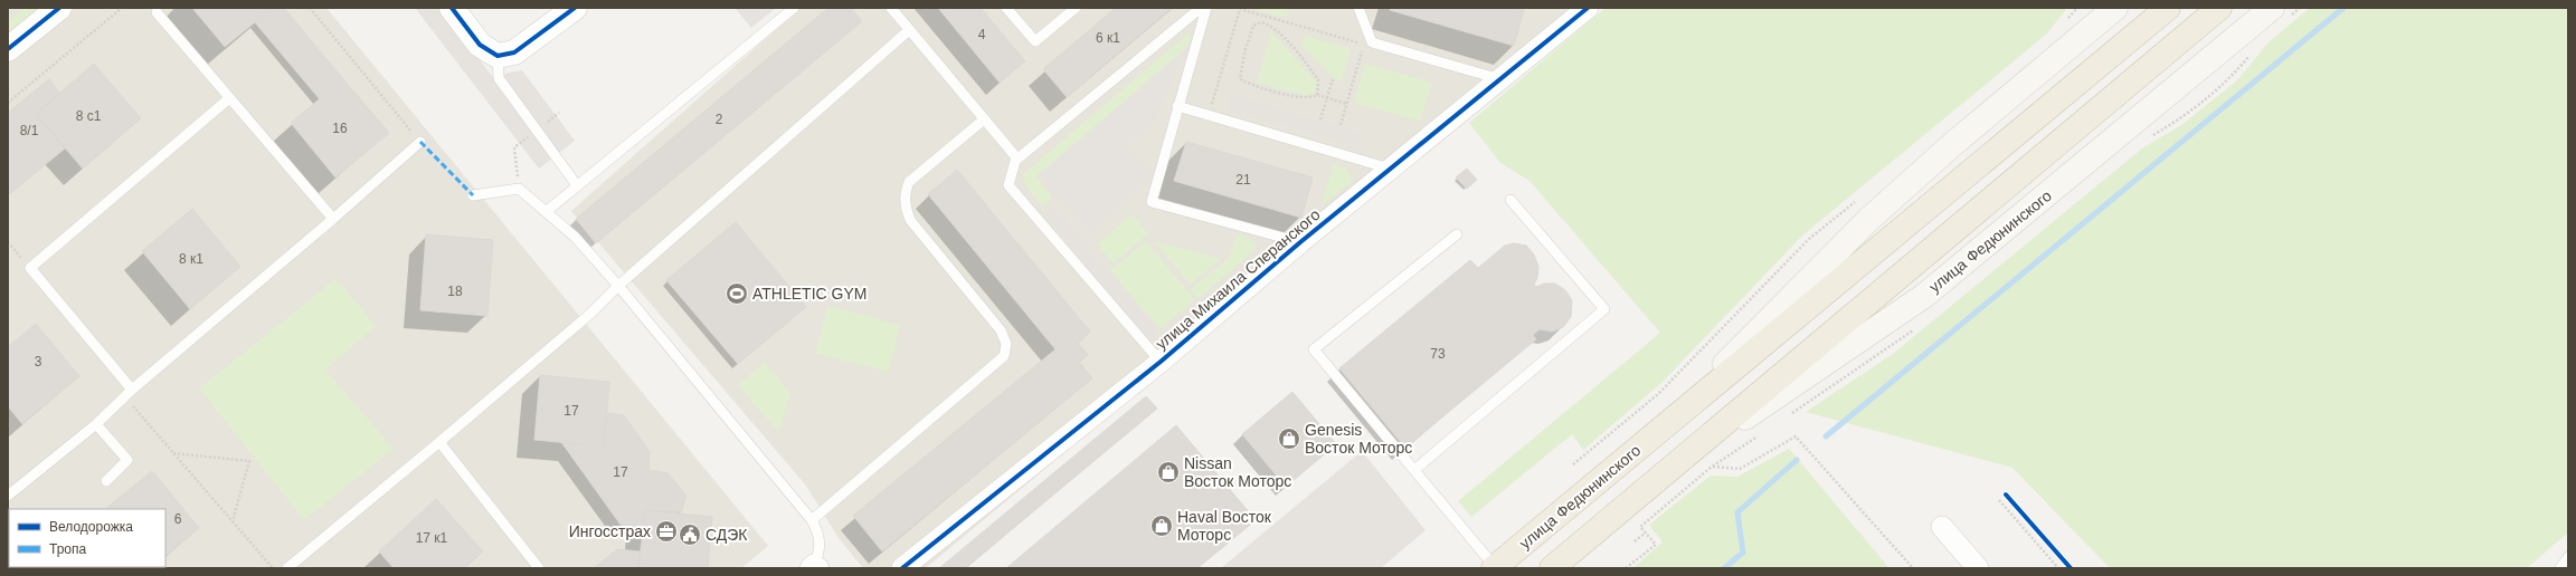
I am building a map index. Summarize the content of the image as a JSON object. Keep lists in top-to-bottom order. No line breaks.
{"streets":{"highway":["улица Федюнинского"],"street":["улица Михаила Сперанского"]},"places":{"sports":["ATHLETIC GYM"],"shop":["Genesis Восток Моторс","Nissan Восток Моторс","Haval Восток Моторс"],"office":["Ингосстрах"],"public building":["СДЭК"]},"house_numbers":["4","6 к1","8 с1","2","16","8/1","21","8 к1","18","73","3","17","17","6","17 к1"],"legend":["Велодорожка","Тропа"]}
